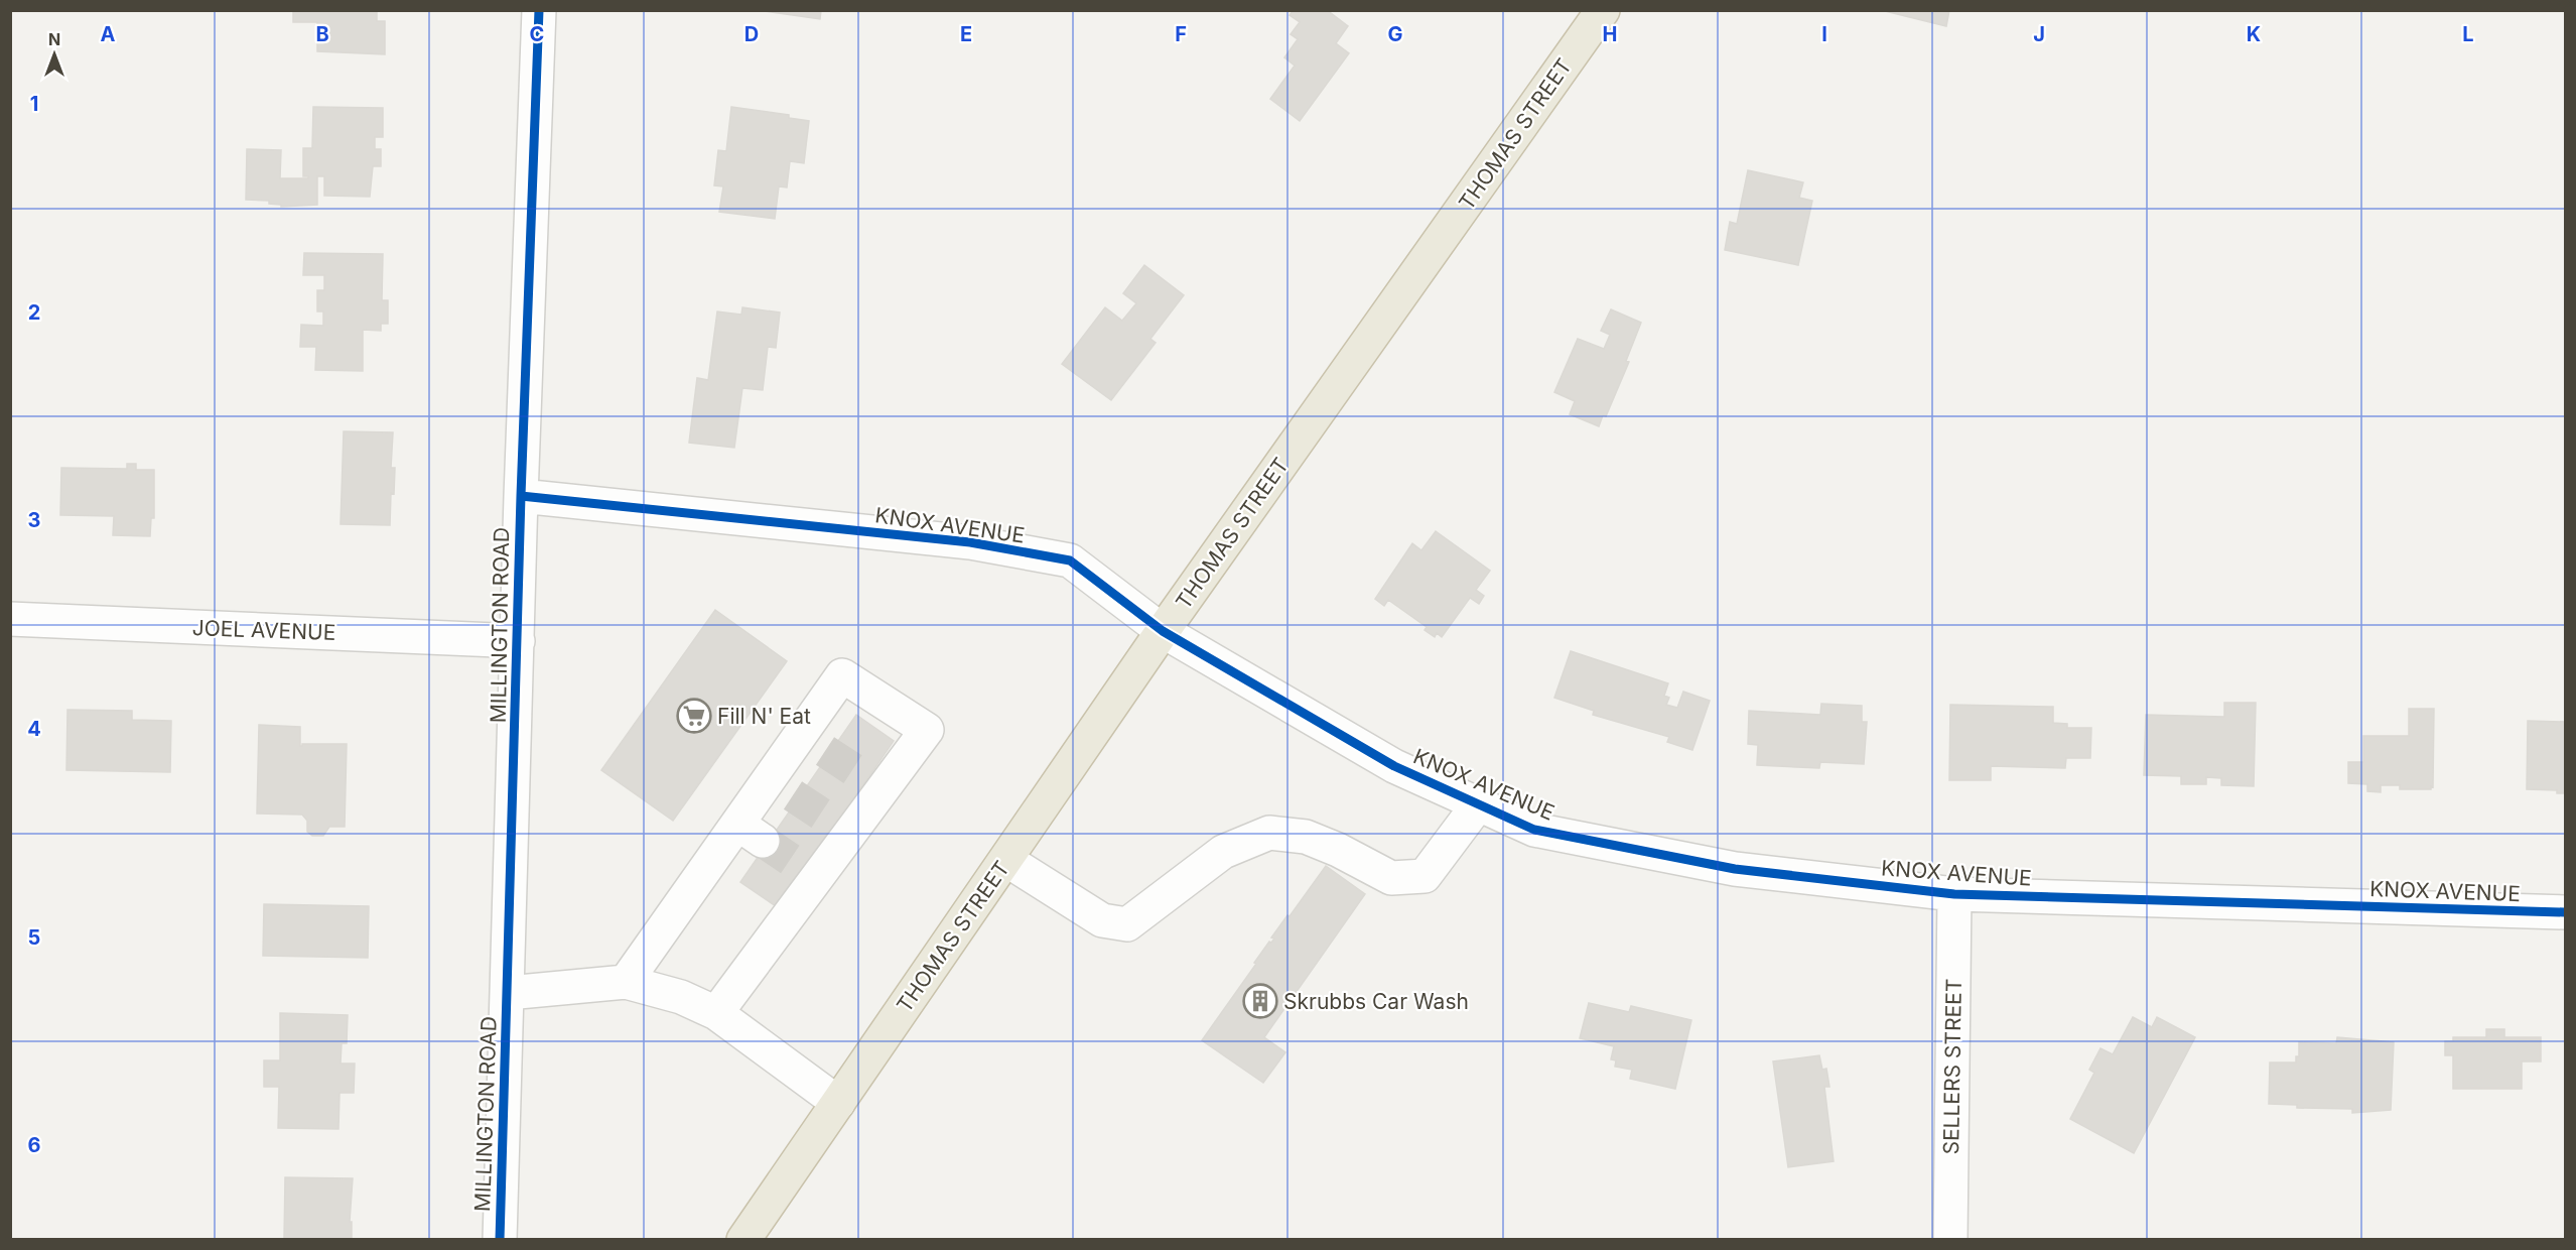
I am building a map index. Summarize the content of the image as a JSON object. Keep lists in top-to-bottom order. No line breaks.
{"streets":{"highway":["THOMAS STREET"],"street":["KNOX AVENUE","MILLINGTON ROAD","JOEL AVENUE","SELLERS STREET"]},"crossings":[["THOMAS STREET","KNOX AVENUE"],["KNOX AVENUE","MILLINGTON ROAD"],["KNOX AVENUE","SELLERS STREET"],["MILLINGTON ROAD","JOEL AVENUE"]],"places":{"supermarket":["Fill N' Eat"],"building":["Skrubbs Car Wash"]},"north":"top","grid":{"columns":["A","B","C","D","E","F","G","H","I","J","K","L"],"rows":["1","2","3","4","5","6"]}}
